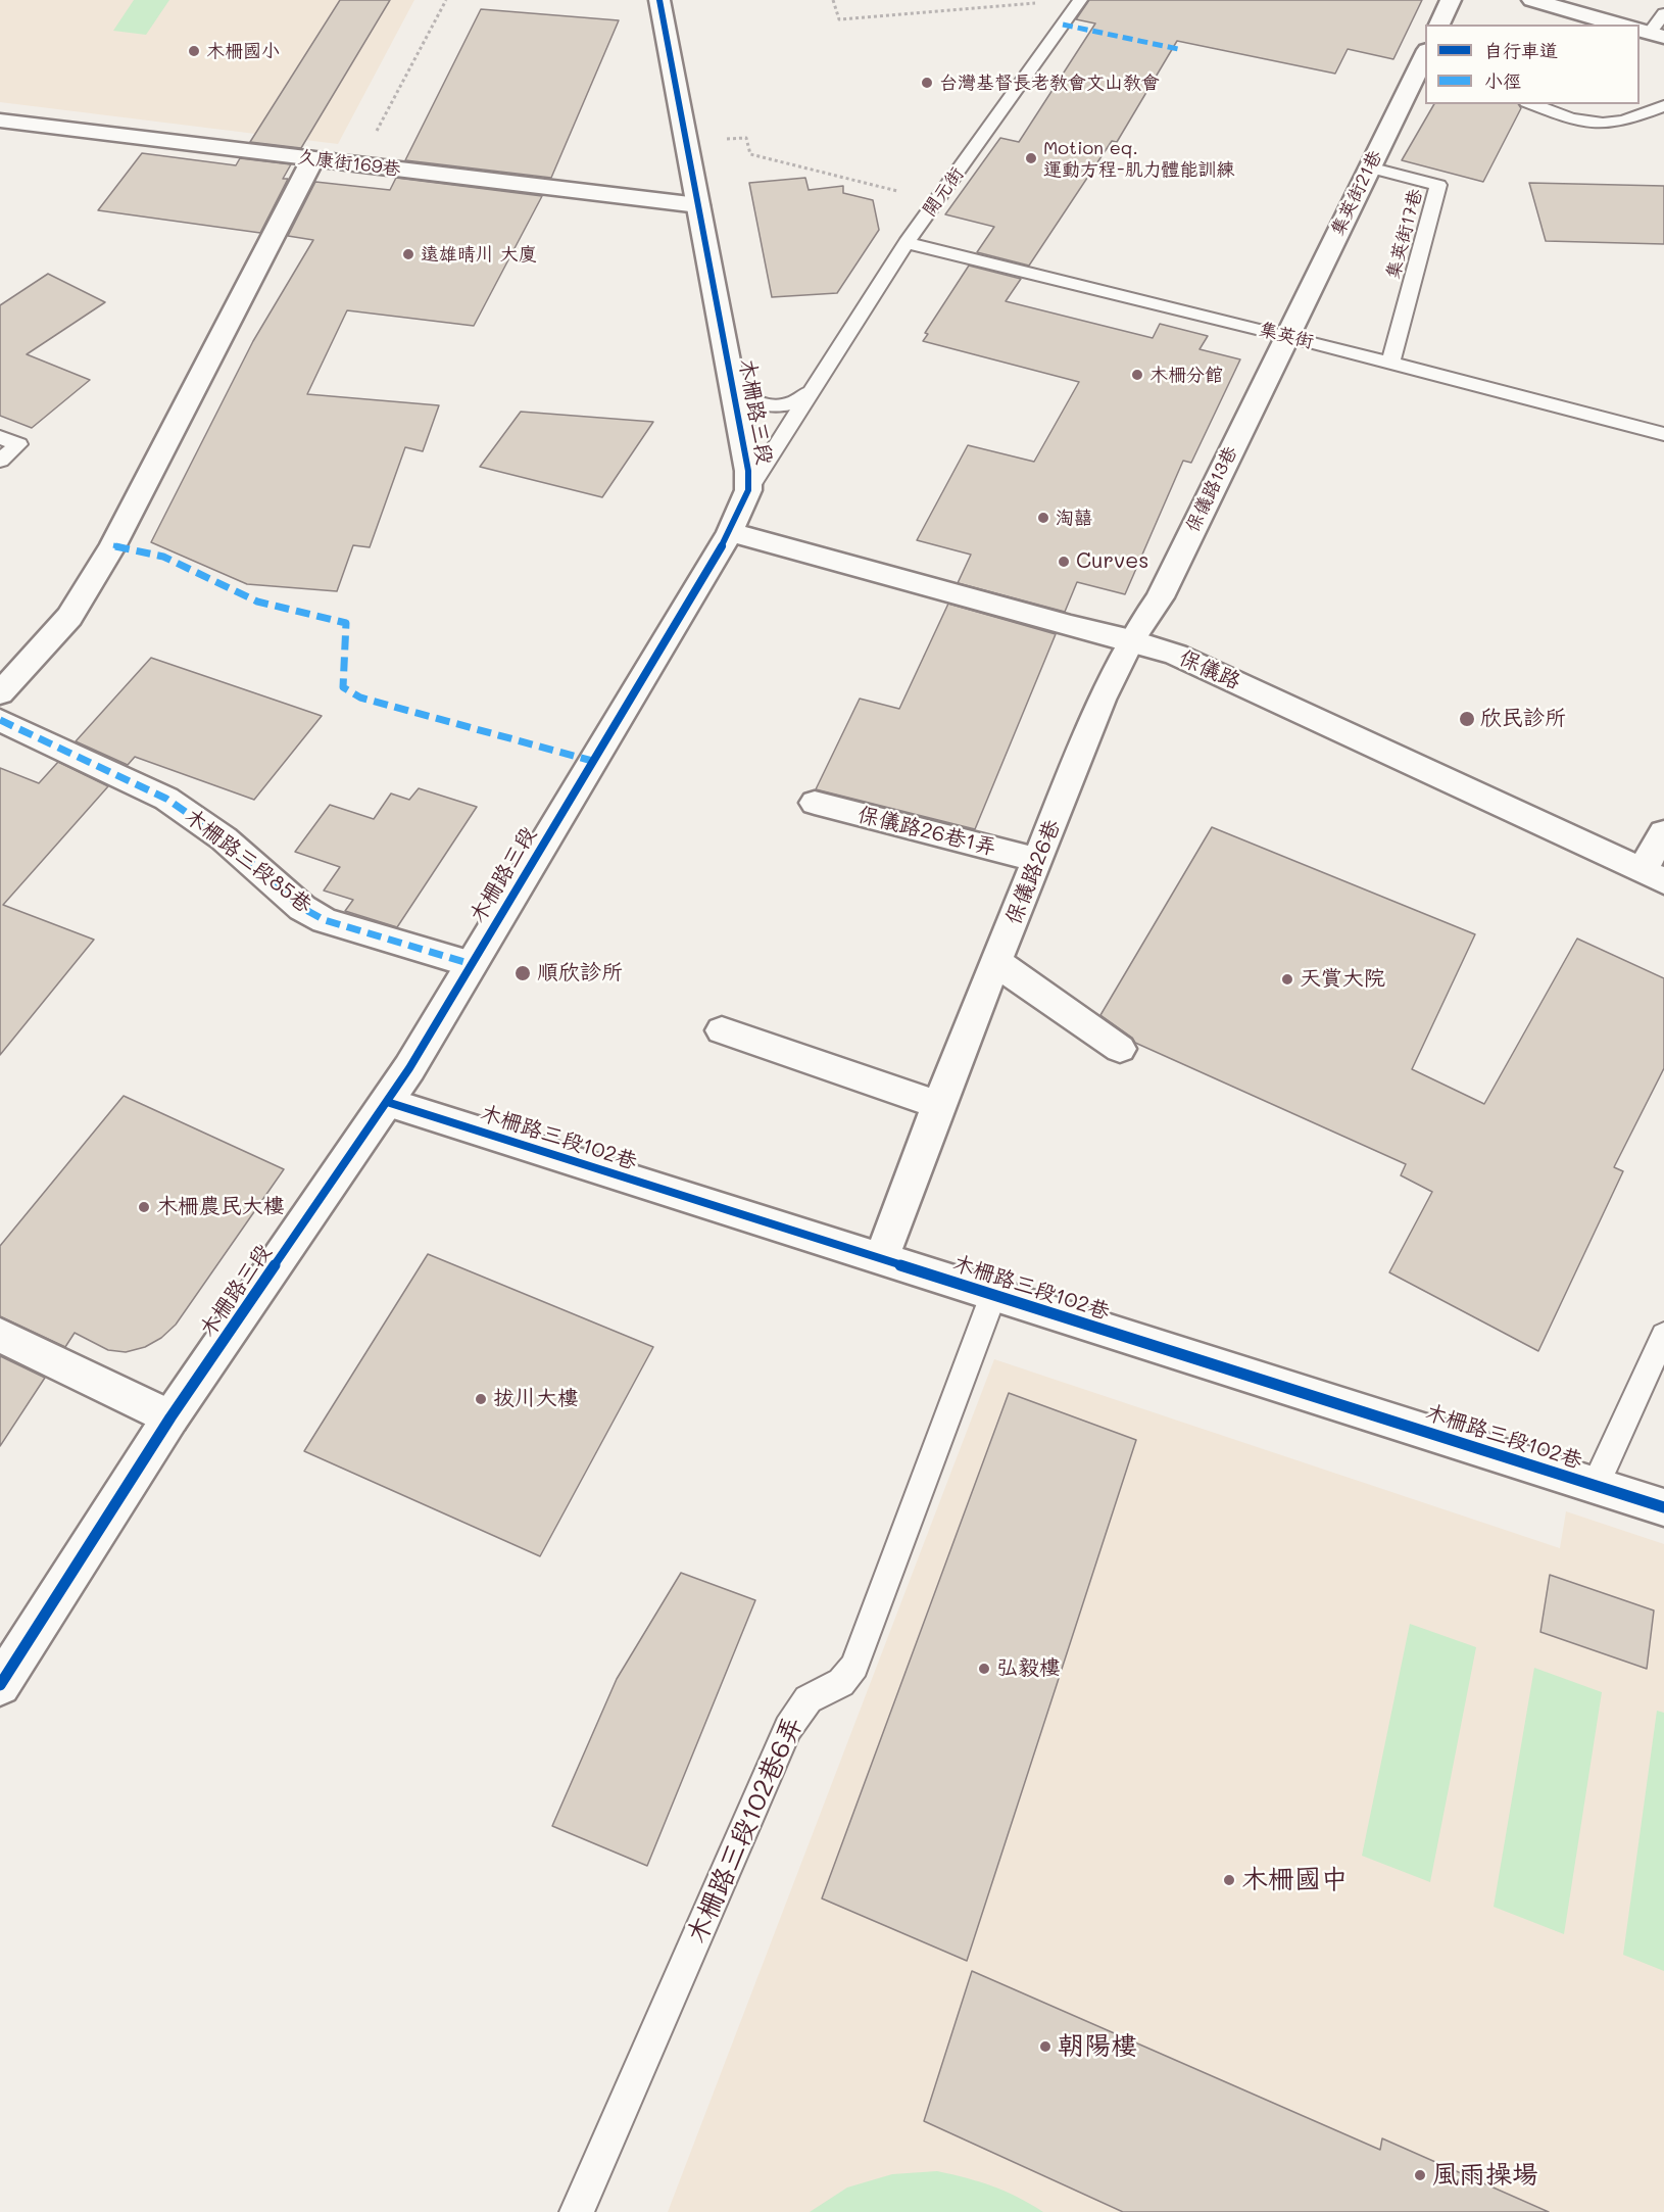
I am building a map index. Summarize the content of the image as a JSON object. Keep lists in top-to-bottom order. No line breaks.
{"streets":{"street":["久康街169巷","集英街21巷","木柵路三段","保儀路13巷","保儀路","保儀路26巷1弄","木柵路三段85巷","保儀路26巷","木柵路三段102巷"],"lane":["開元街","集英街17巷","集英街","木柵路三段102巷6弄"]},"crossings":[["久康街169巷","木柵路三段"],["開元街","集英街"],["開元街","木柵路三段"],["集英街21巷","集英街17巷"],["集英街21巷","集英街"],["集英街21巷","保儀路13巷"],["集英街17巷","集英街"],["集英街","保儀路13巷"],["木柵路三段","保儀路"],["木柵路三段","木柵路三段85巷"],["木柵路三段","木柵路三段102巷"],["保儀路13巷","保儀路"],["保儀路13巷","保儀路26巷"],["保儀路","保儀路26巷"],["保儀路26巷1弄","保儀路26巷"],["保儀路26巷","木柵路三段102巷"],["木柵路三段102巷","木柵路三段102巷6弄"]],"places":["木柵國小","台灣基督長老教會文山教會","Motion eq. 運動方程-肌力體能訓練","遠雄晴川 大廈","木柵分館","淘囍","Curves","欣民診所","順欣診所","天賞大院","木柵農民大樓","拔川大樓","弘毅樓","木柵國中","朝陽樓","風雨操場"],"legend":["自行車道","小徑"]}
